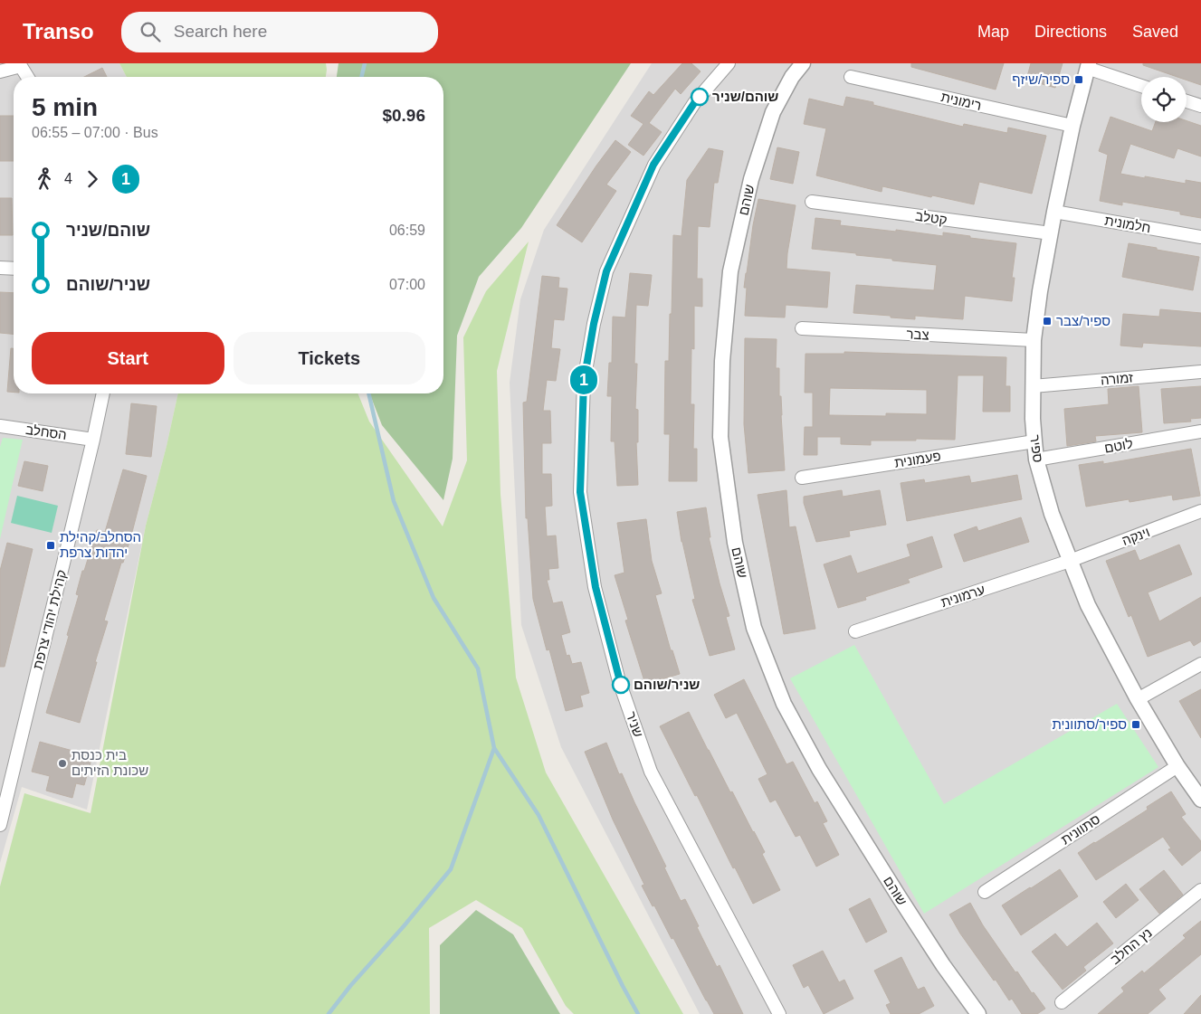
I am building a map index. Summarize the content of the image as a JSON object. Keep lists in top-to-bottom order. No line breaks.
{"streets":{"street":["רימונית","שוהם","קטלב","חלמונית","צבר","זמורה","הסחלב","לוטם","ספיר","פעמונית","וינקה","ערמונית","קהילת יהודי צרפת","שניר","סתוונית","נץ החלב"]},"crossings":[["רימונית","ספיר"],["קטלב","ספיר"],["חלמונית","ספיר"],["צבר","ספיר"],["זמורה","ספיר"],["הסחלב","קהילת יהודי צרפת"],["לוטם","ספיר"],["ספיר","פעמונית"],["ספיר","וינקה"],["ספיר","ערמונית"],["ספיר","סתוונית"],["וינקה","ערמונית"]],"places":{"transit":["ספיר/שיזף","ספיר/צבר","הסחלב/קהילת יהדות צרפת","ספיר/סתוונית"],"other":["שוהם/שניר","שניר/שוהם","בית כנסת שכונת הזיתים"]},"lines":["bus line 1"],"page":{"header":"Transo","search":"Search here","nav":["Map","Directions","Saved"],"on_map":"1","heading":["5 min","06:55 – 07:00 · Bus","$0.96"],"legs":["4","1"],"list":[{"name":"שוהם/שניר","value":"06:59"},{"name":"שניר/שוהם","value":"07:00"}],"buttons":["Start","Tickets"]}}
